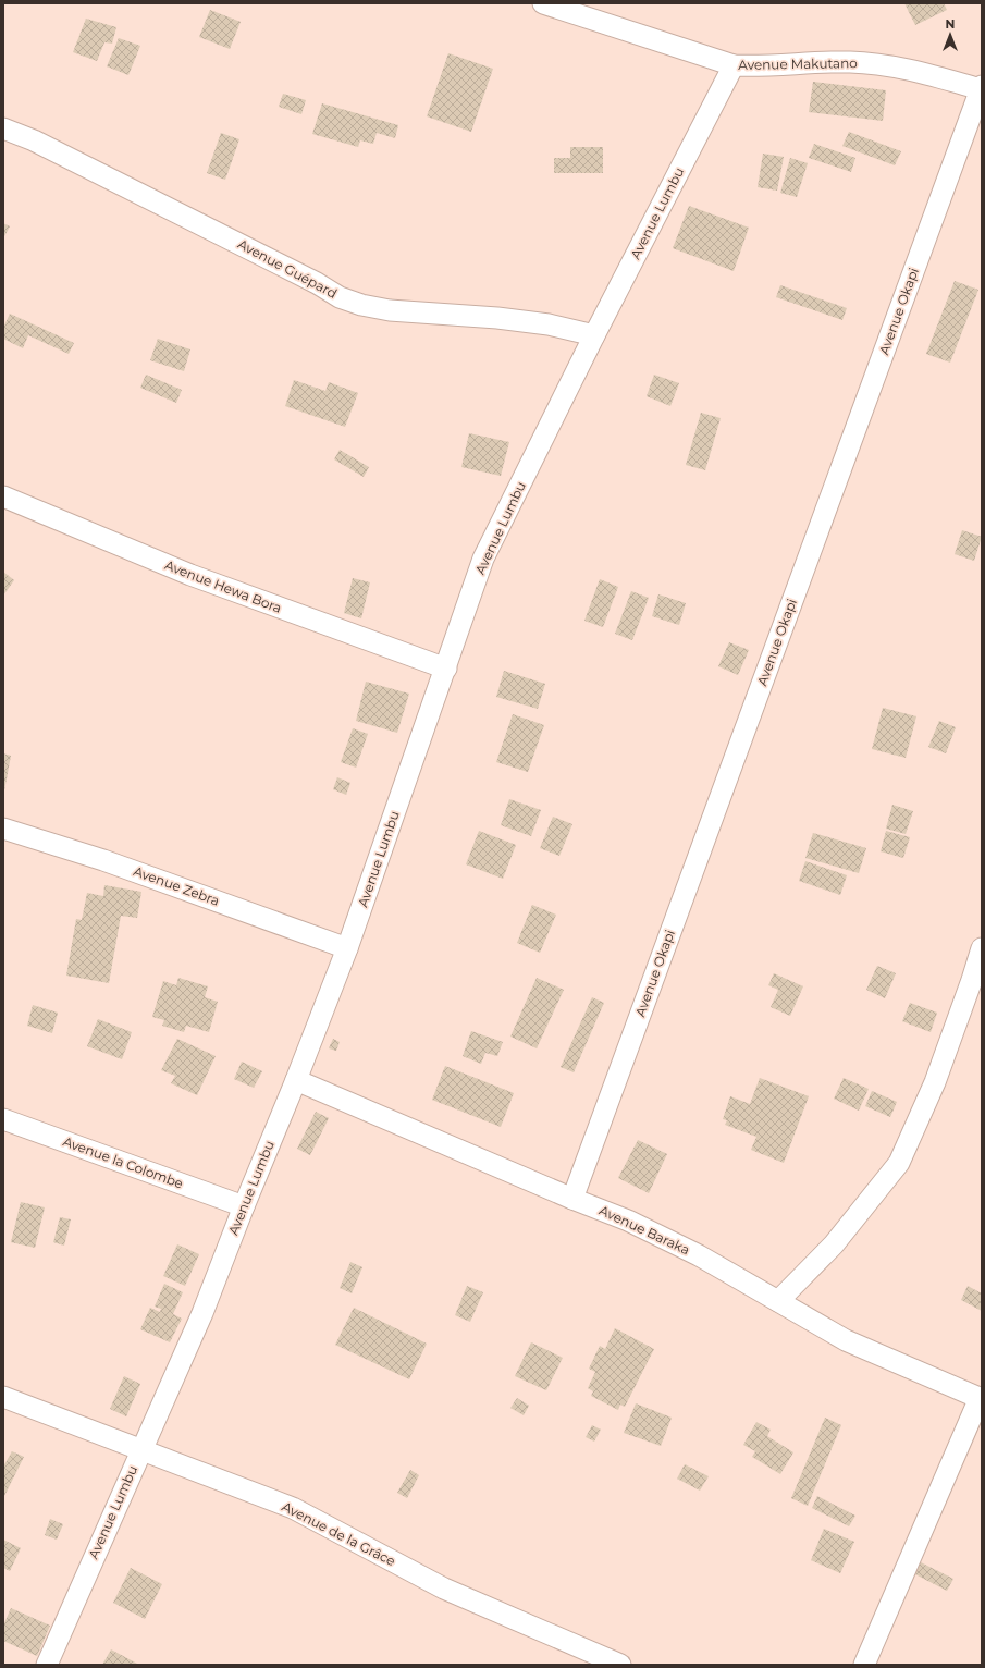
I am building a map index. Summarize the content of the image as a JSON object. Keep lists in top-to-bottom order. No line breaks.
{"streets":{"street":["Avenue Makutano","Avenue Lumbu","Avenue Guépard","Avenue Okapi","Avenue Hewa Bora","Avenue Zebra","Avenue la Colombe","Avenue Baraka","Avenue de la Grâce"]},"crossings":[["Avenue Makutano","Avenue Lumbu"],["Avenue Makutano","Avenue Okapi"],["Avenue Lumbu","Avenue Guépard"],["Avenue Lumbu","Avenue Hewa Bora"],["Avenue Lumbu","Avenue Zebra"],["Avenue Lumbu","Avenue la Colombe"],["Avenue Lumbu","Avenue Baraka"],["Avenue Lumbu","Avenue de la Grâce"],["Avenue Okapi","Avenue Baraka"]],"north":"top"}
